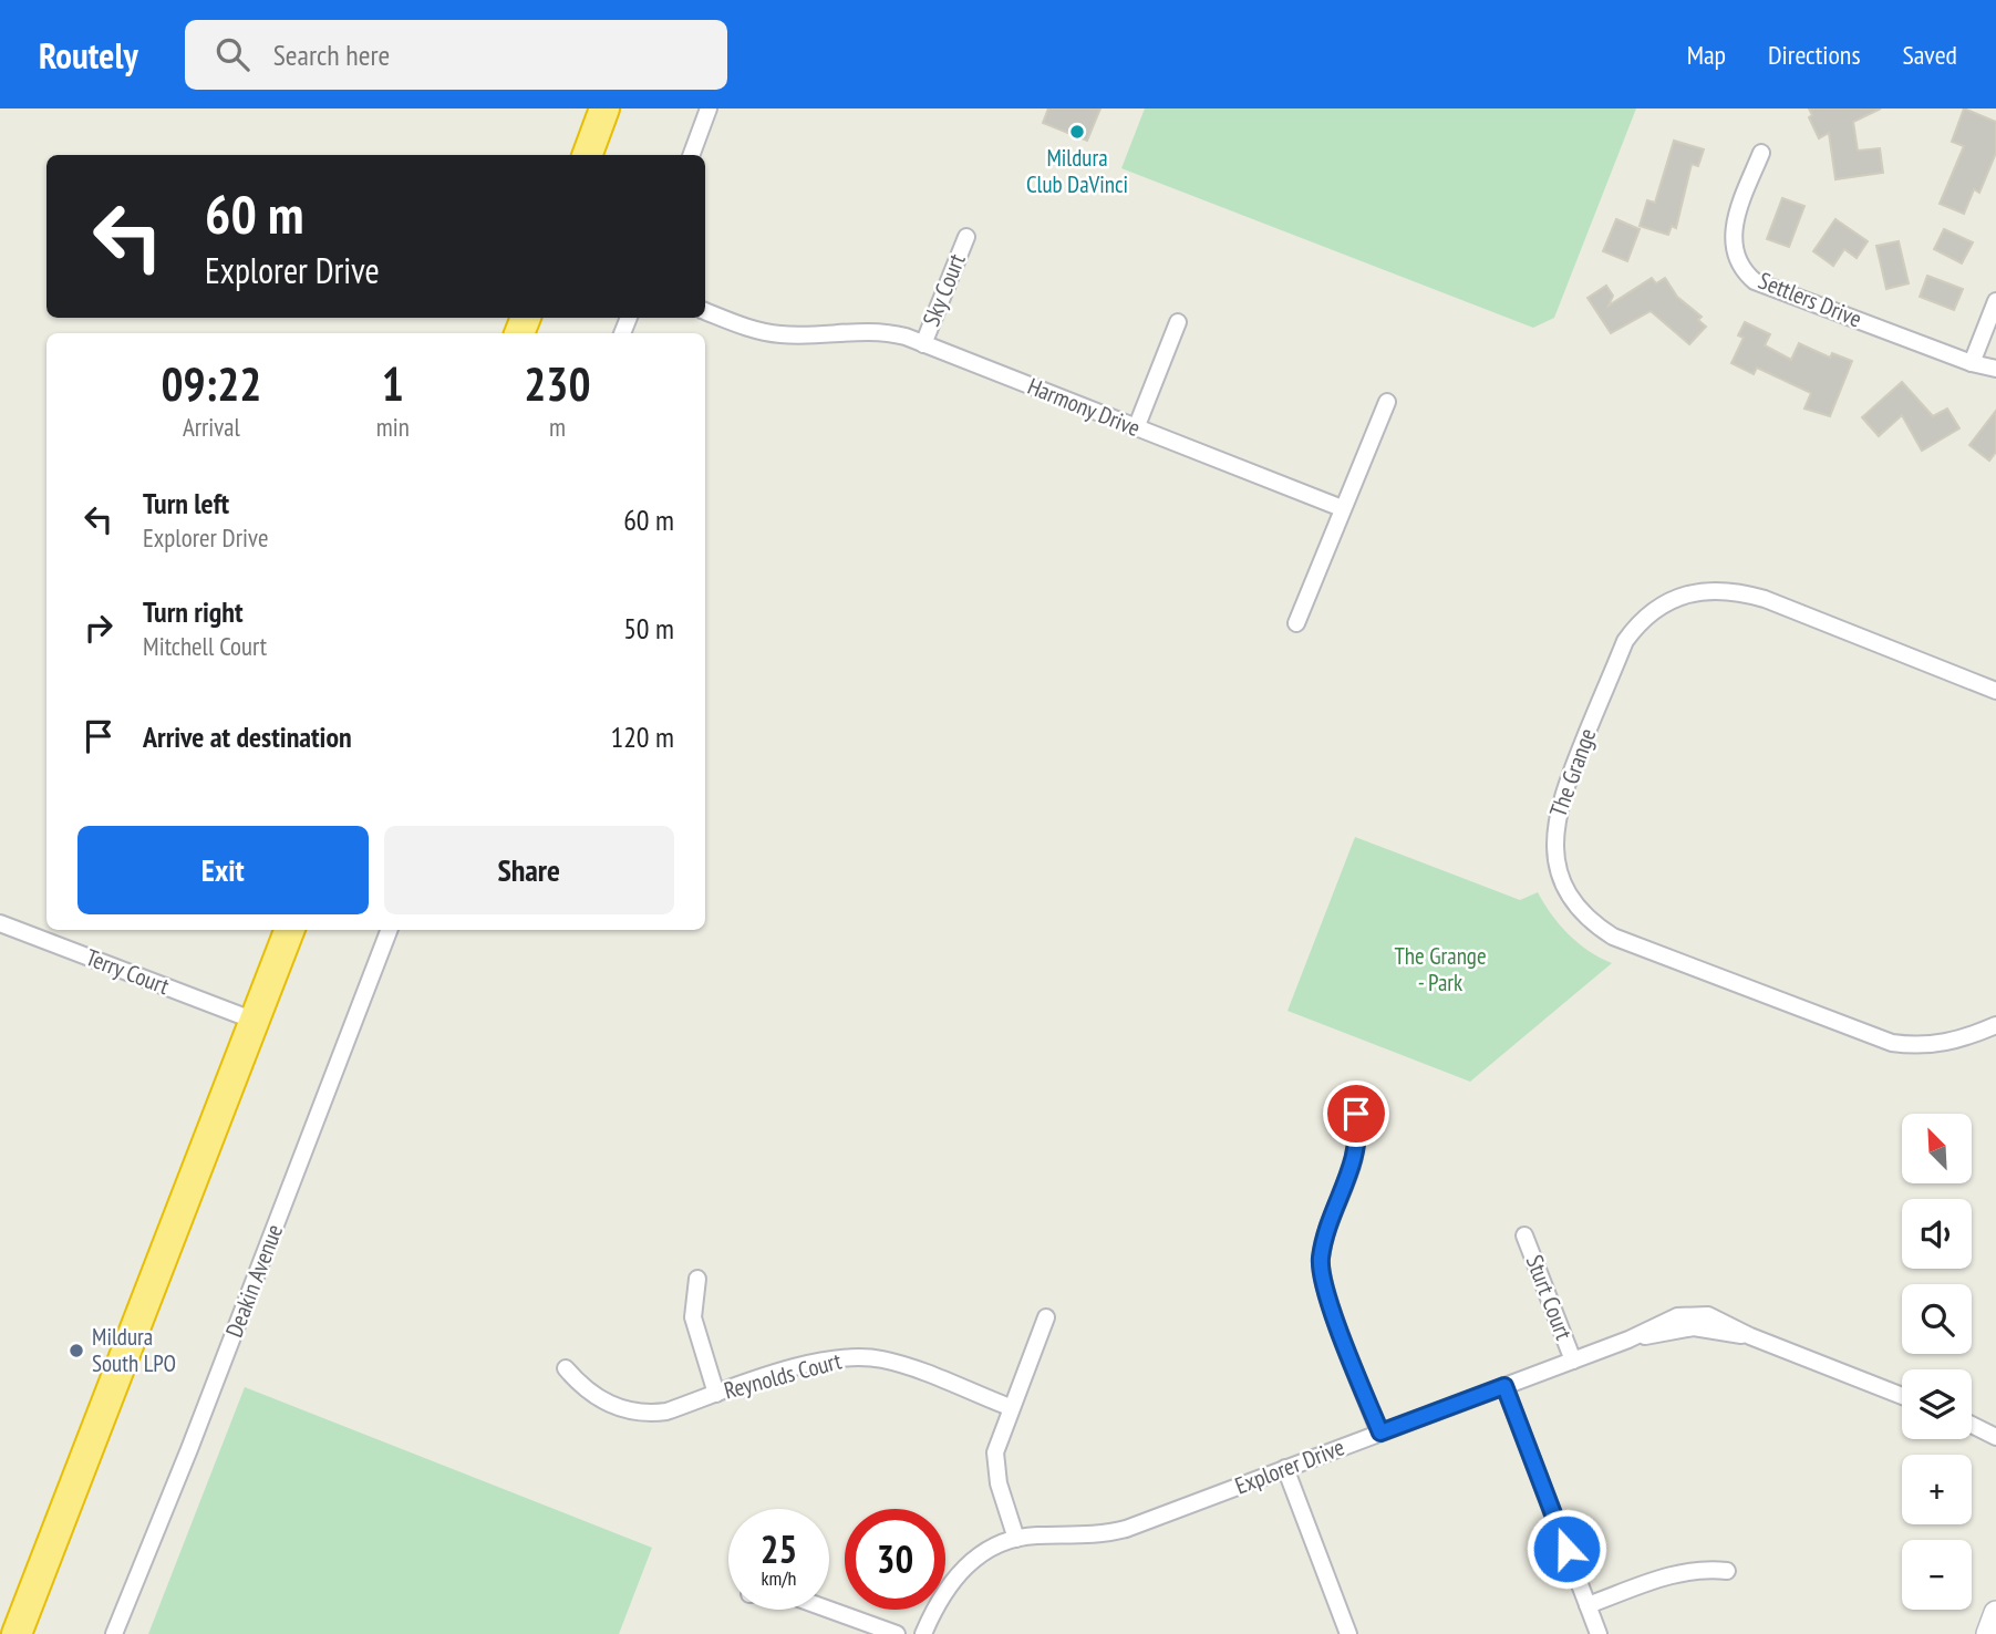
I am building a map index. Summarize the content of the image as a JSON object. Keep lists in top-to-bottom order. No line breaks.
{"streets":{"street":["Sky Court","Settlers Drive","Harmony Drive","The Grange","Terry Court","Deakin Avenue","Sturt Court","Reynolds Court","Explorer Drive"]},"crossings":[["Sky Court","Harmony Drive"],["Sturt Court","Explorer Drive"]],"parks":["The Grange - Park"],"places":["Mildura Club DaVinci","Mildura South LPO"],"north":"top left","page":{"header":"Routely","search":"Search here","nav":["Map","Directions","Saved"],"turn":["60 m","Explorer Drive"],"eta":["09:22","Arrival","1","min","230","m"],"list":[{"name":"Turn left","note":"Explorer Drive","value":"60 m"},{"name":"Turn right","note":"Mitchell Court","value":"50 m"},{"name":"Arrive at destination","value":"120 m"}],"buttons":["Exit","Share"],"map_buttons":["+","−"],"speed":"25 km/h","limit":"30"}}
